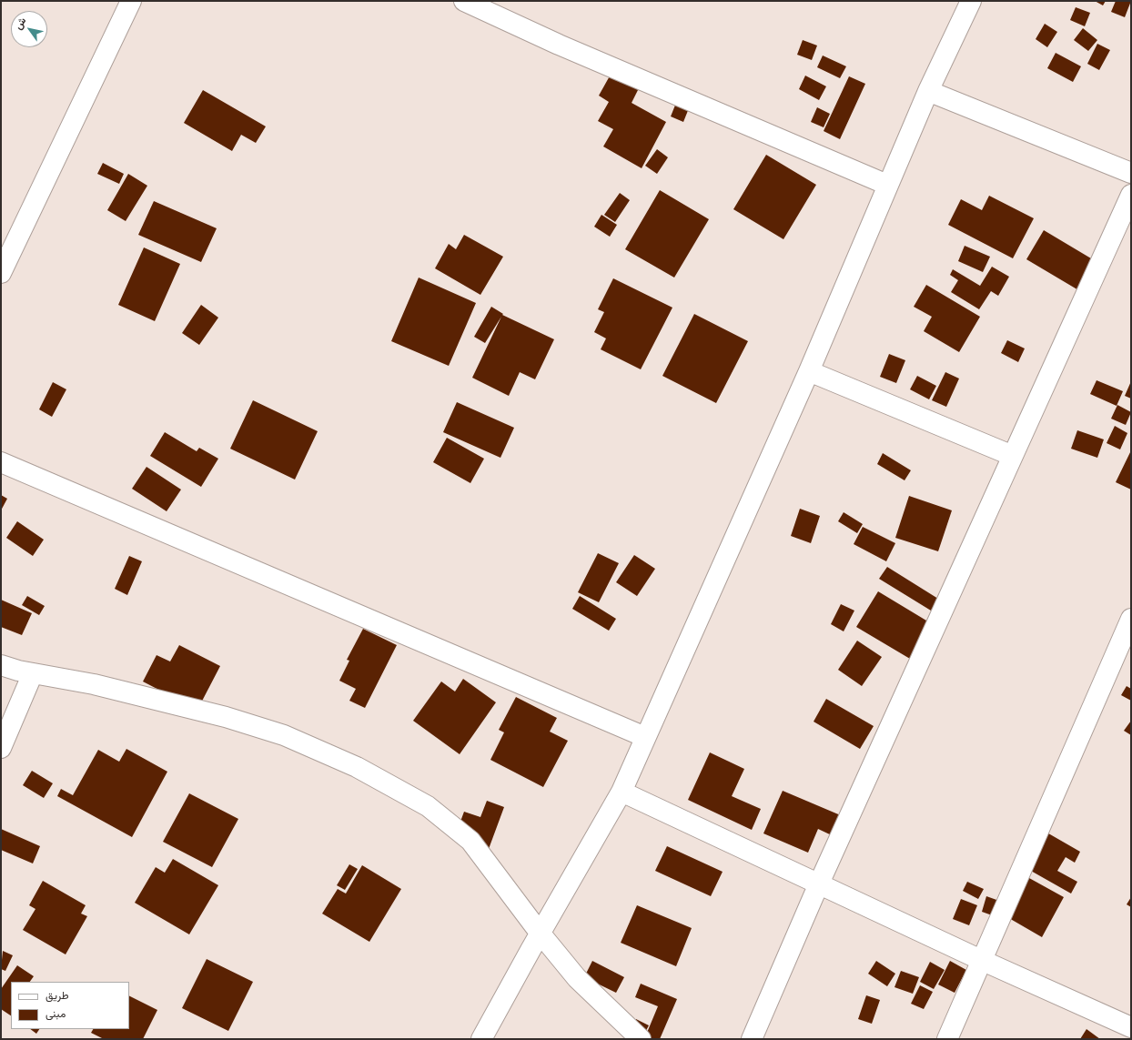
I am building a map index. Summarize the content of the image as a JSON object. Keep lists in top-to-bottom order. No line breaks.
{"legend":["طريق","مبنى"],"north":"top left"}
